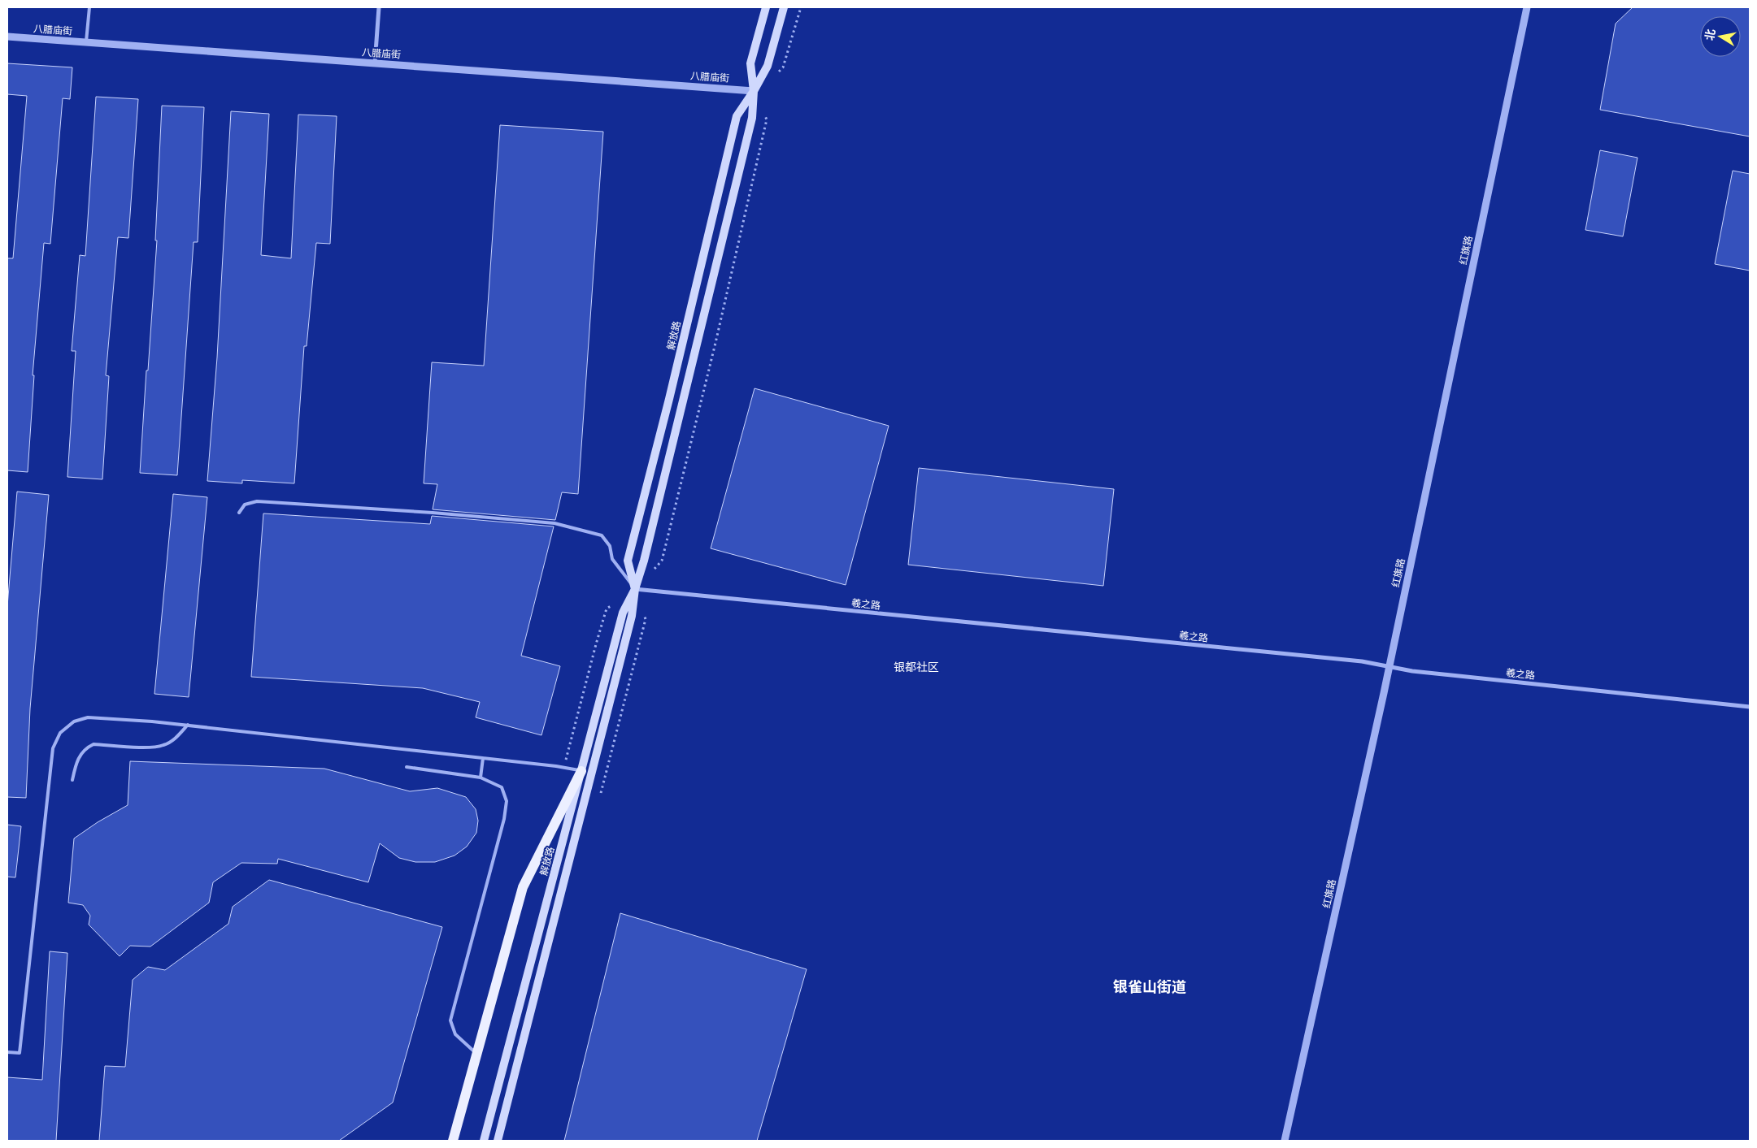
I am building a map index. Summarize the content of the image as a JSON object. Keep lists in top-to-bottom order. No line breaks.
{"streets":{"main road":["解放路"],"street":["八腊庙街","红旗路","羲之路"]},"crossings":[["八腊庙街","解放路"],["红旗路","羲之路"],["解放路","羲之路"]],"districts":["银都社区","银雀山街道"],"north":"left"}
